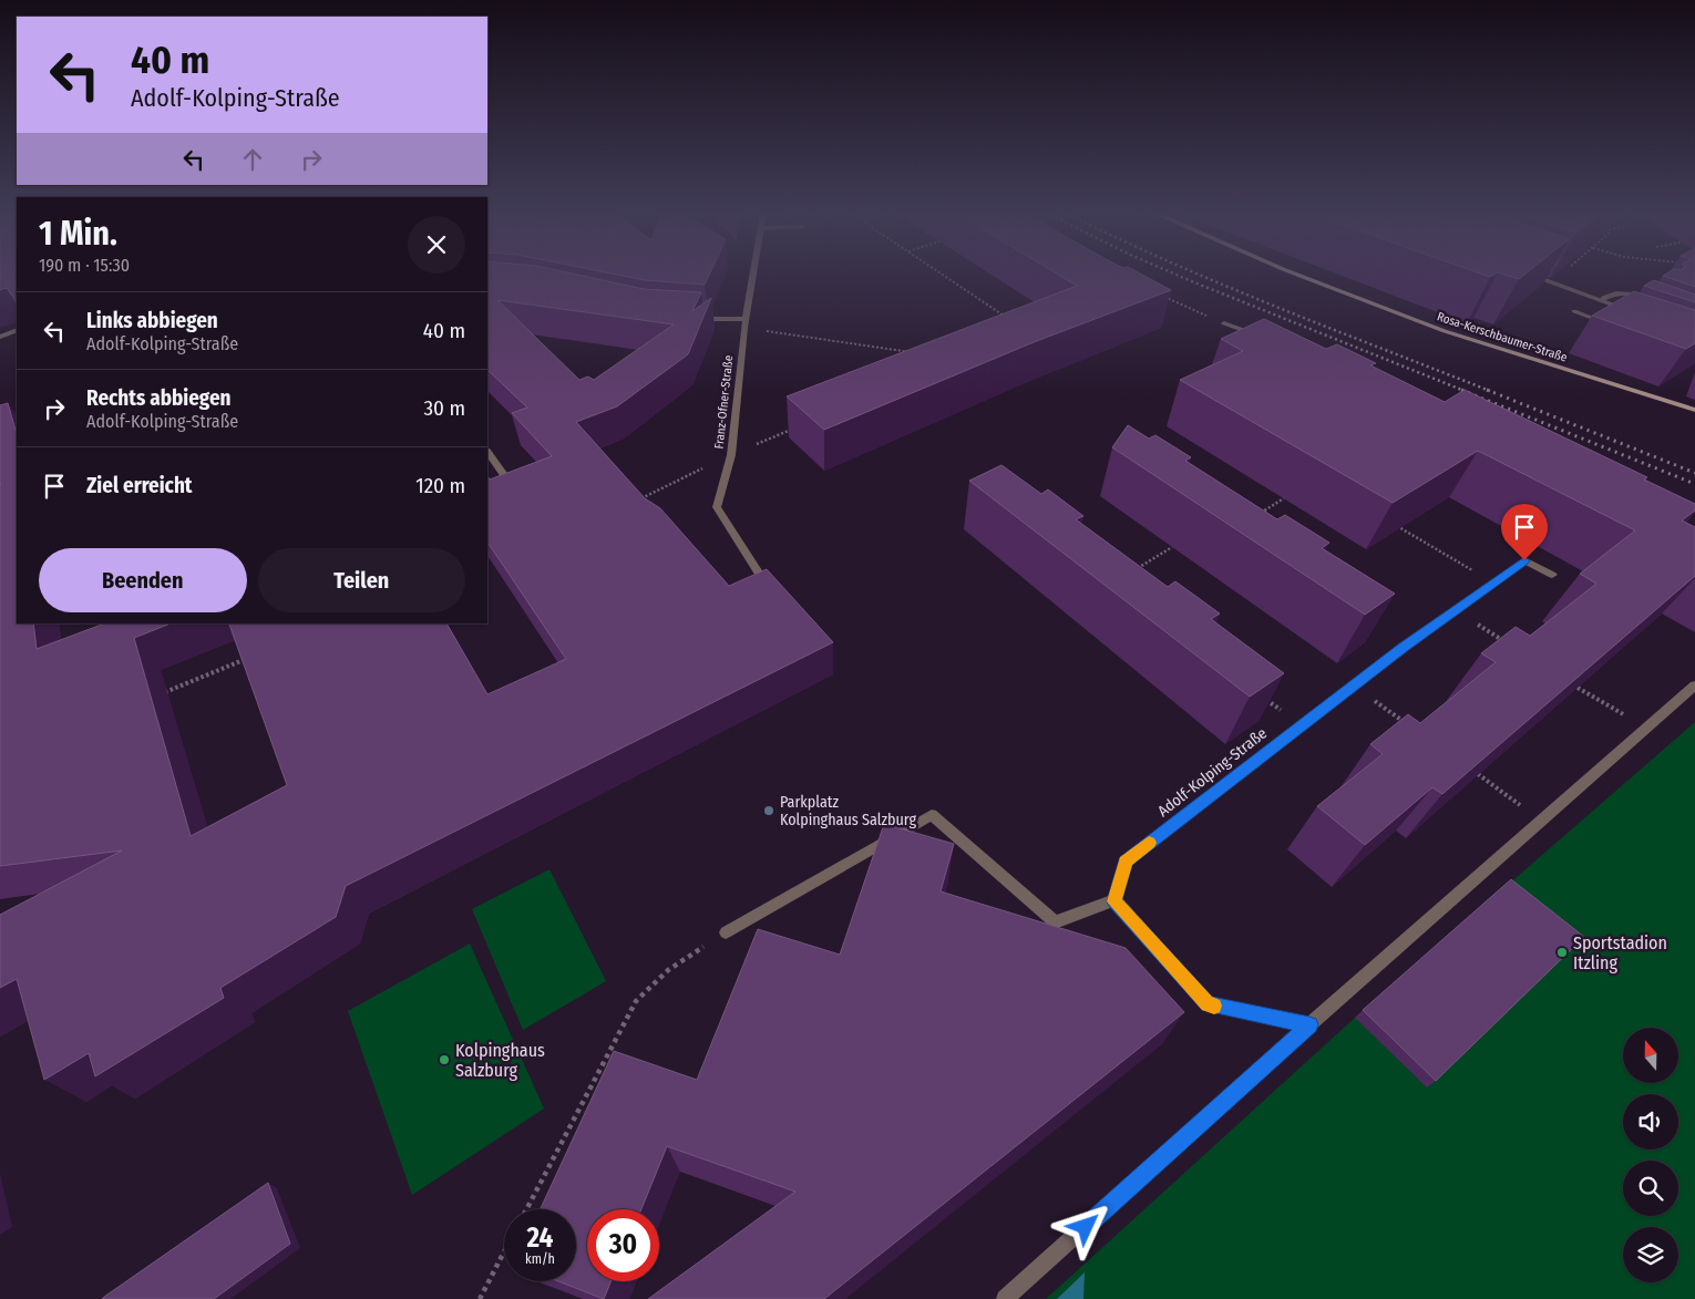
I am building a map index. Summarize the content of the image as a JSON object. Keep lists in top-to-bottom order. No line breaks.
{"streets":{"main road":["Rosa-Kerschbaumer-Straße"],"street":["Franz-Ofner-Straße","Adolf-Kolping-Straße"]},"places":["Parkplatz Kolpinghaus Salzburg","Sportstadion Itzling","Kolpinghaus Salzburg"],"north":"top","page":{"turn":["40 m","Adolf-Kolping-Straße"],"heading":["1 Min.","190 m · 15:30"],"list":[{"name":"Links abbiegen","note":"Adolf-Kolping-Straße","value":"40 m"},{"name":"Rechts abbiegen","note":"Adolf-Kolping-Straße","value":"30 m"},{"name":"Ziel erreicht","value":"120 m"}],"buttons":["Beenden","Teilen"],"speed":"24 km/h","limit":"30"}}
